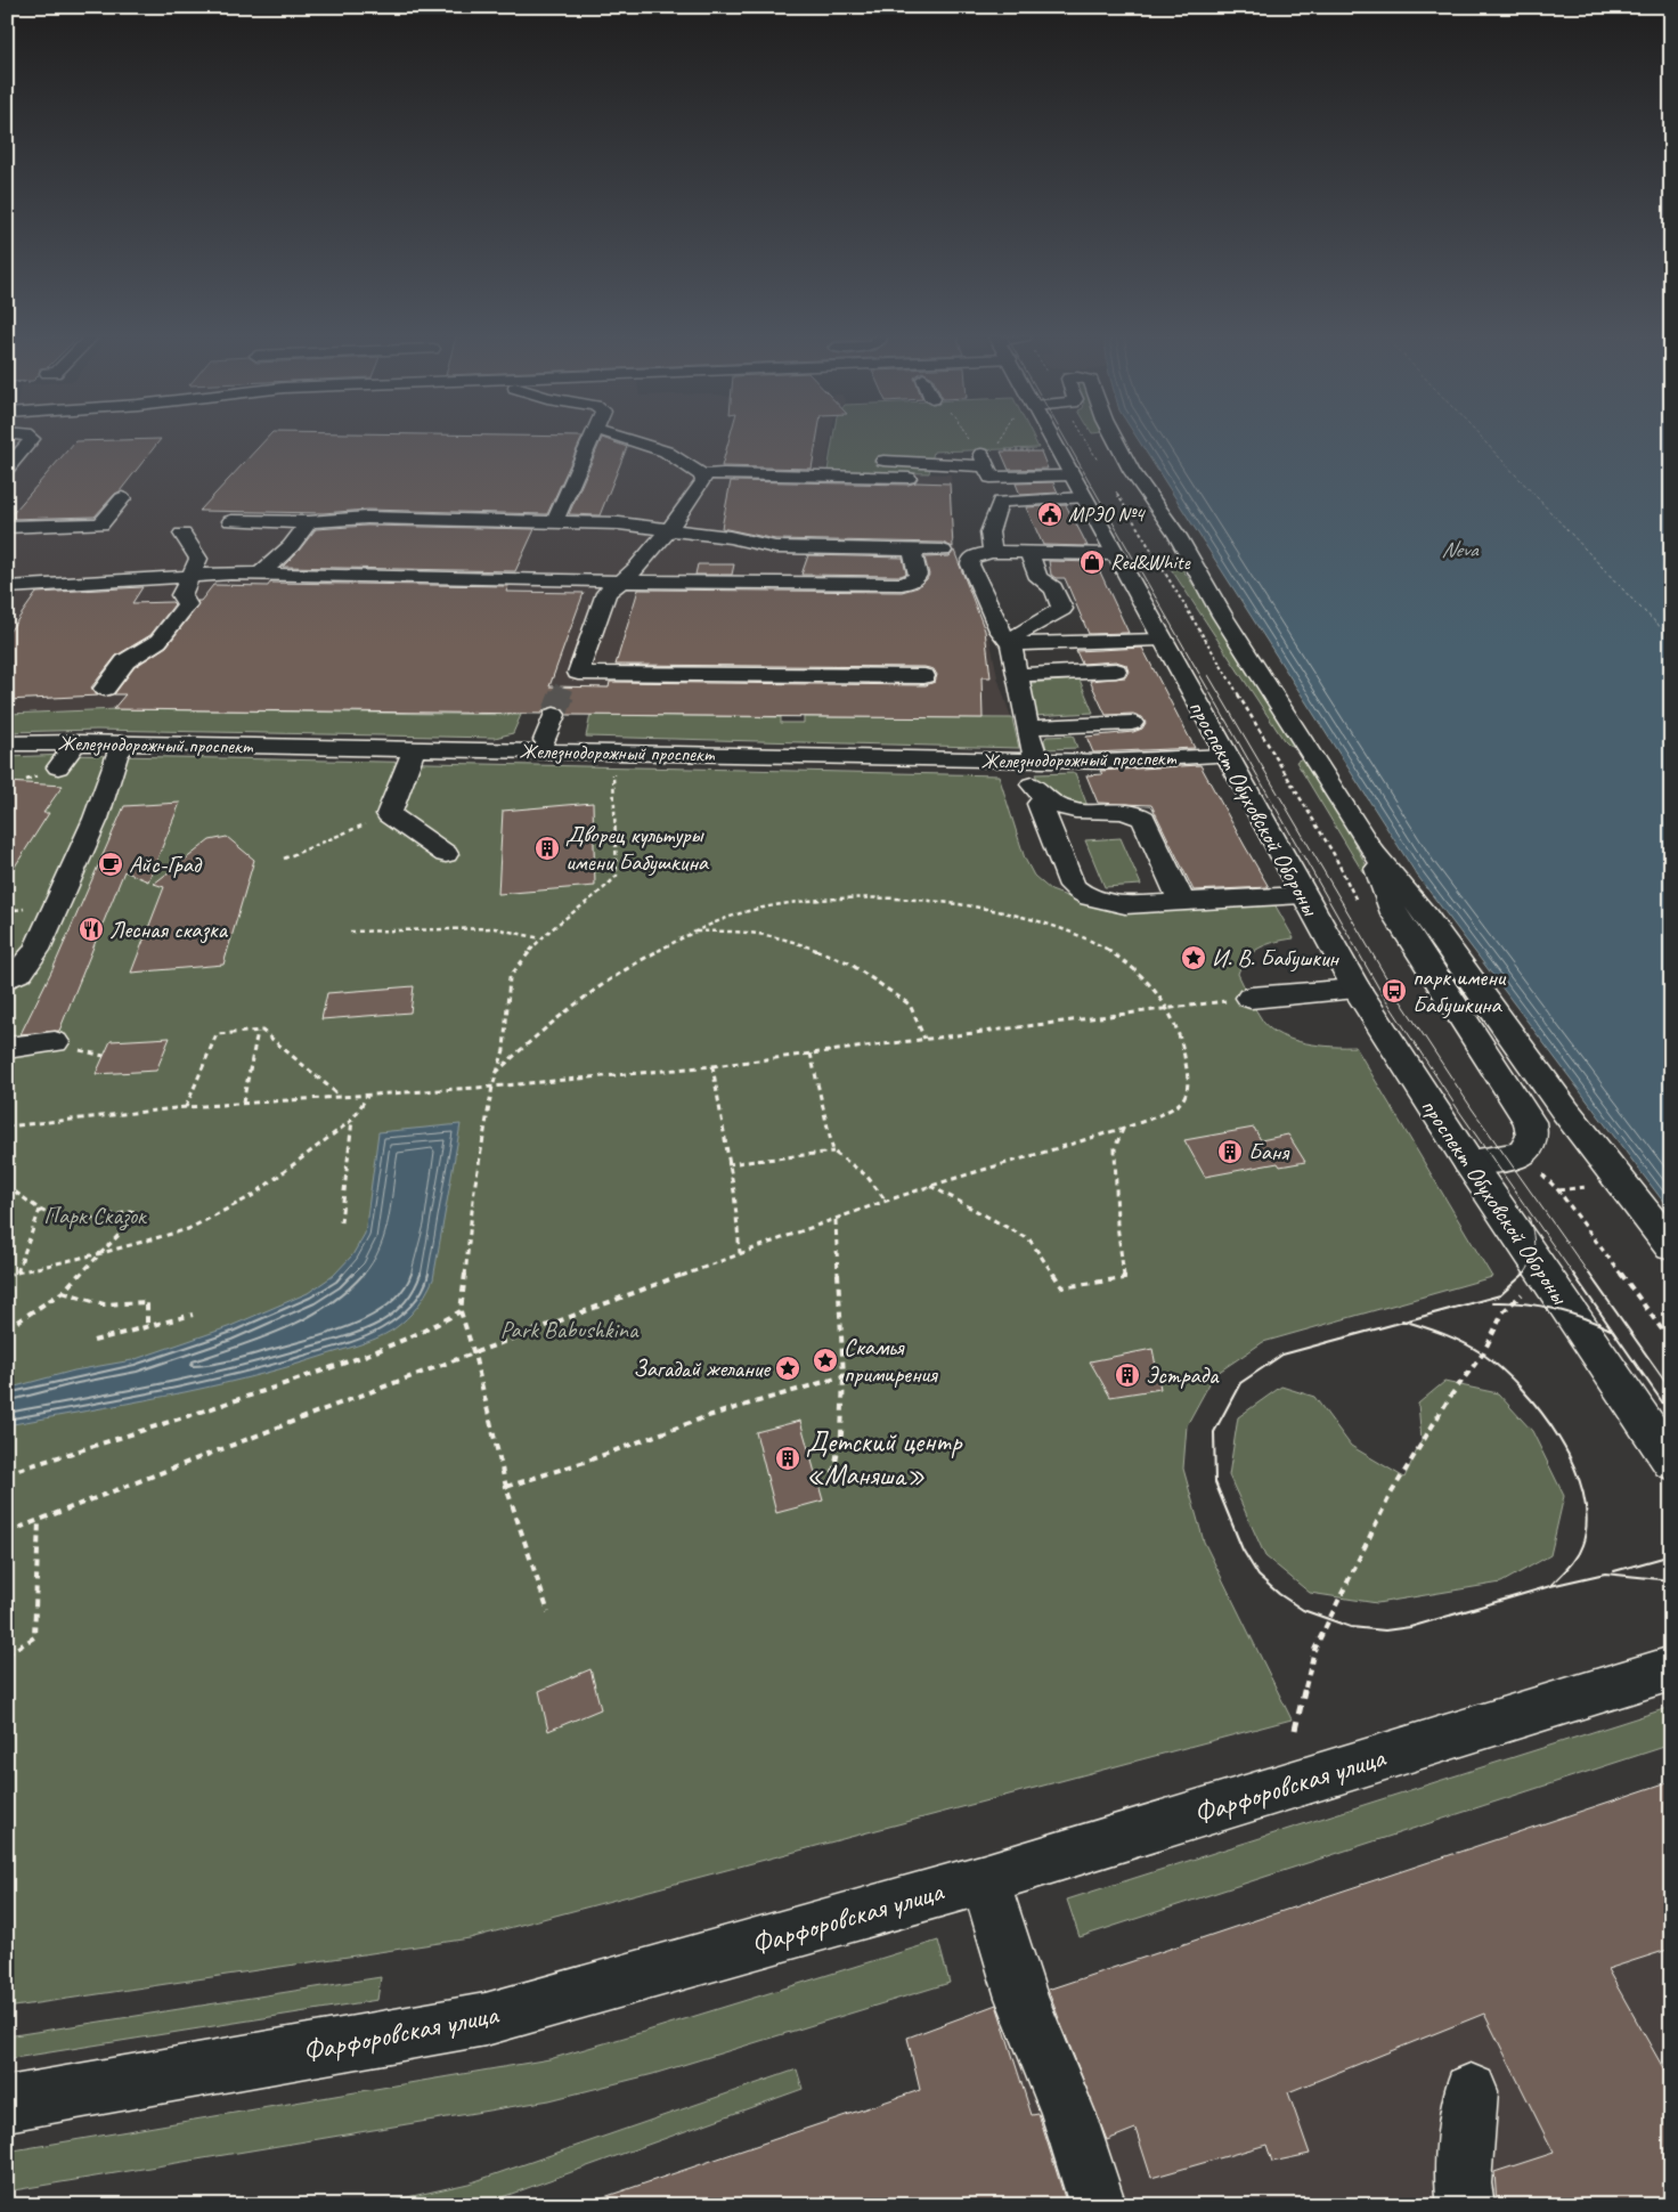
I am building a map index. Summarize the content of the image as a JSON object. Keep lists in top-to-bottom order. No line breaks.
{"streets":{"street":["Железнодорожный проспект","проспект Обуховской Обороны","Фарфоровская улица"]},"crossings":[["Железнодорожный проспект","проспект Обуховской Обороны"]],"water":["Neva"],"parks":["Парк Сказок","Park Babushkina"],"places":{"public building":["МРЭО №4"],"shop":["Red&White"],"building":["Дворец культуры имени Бабушкина","Баня","Эстрада","Детский центр «Маняша»"],"cafe":["Айс-Град"],"restaurant":["Лесная сказка"],"place":["И. В. Бабушкин","Скамья примирения","Загадай желание"],"bus stop":["парк имени Бабушкина"]}}
